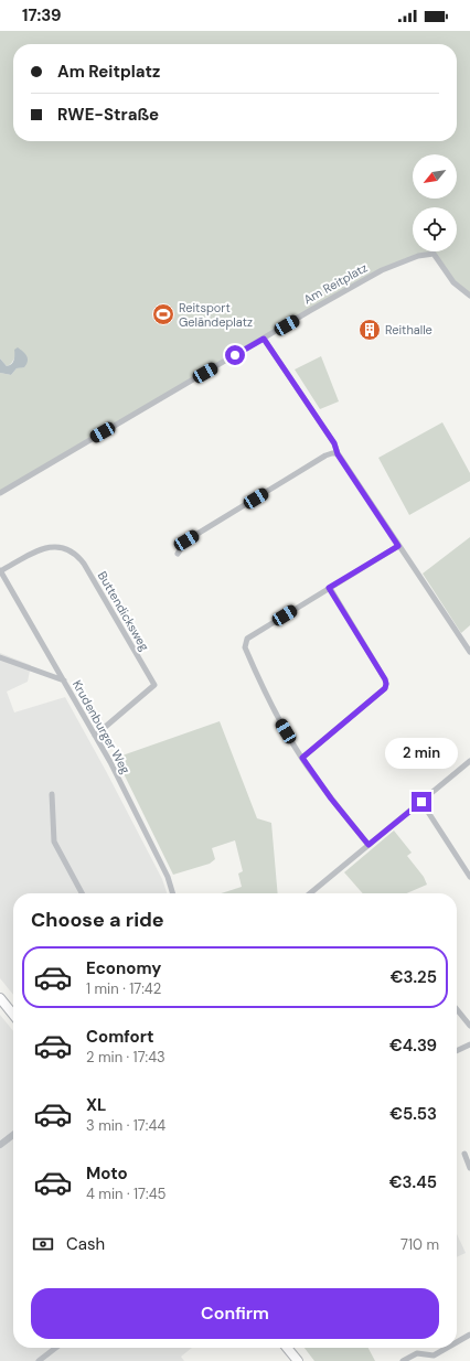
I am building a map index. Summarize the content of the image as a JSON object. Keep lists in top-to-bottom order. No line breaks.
{"streets":{"street":["Am Reitplatz","Buttendicksweg","Krudenburger Weg"]},"crossings":[["Buttendicksweg","Krudenburger Weg"]],"places":{"sports":["Reitsport Geländeplatz"],"building":["Reithalle"]},"north":"bottom left","page":{"status":"17:39","banner":["Am Reitplatz","RWE-Straße"],"bubble":"2 min","heading":"Choose a ride","list":[{"name":"Economy","note":"1 min · 17:42","value":"€3.25"},{"name":"Comfort","note":"2 min · 17:43","value":"€4.39"},{"name":"XL","note":"3 min · 17:44","value":"€5.53"},{"name":"Moto","note":"4 min · 17:45","value":"€3.45"}],"pay":["Cash","710 m"],"buttons":"Confirm"}}
